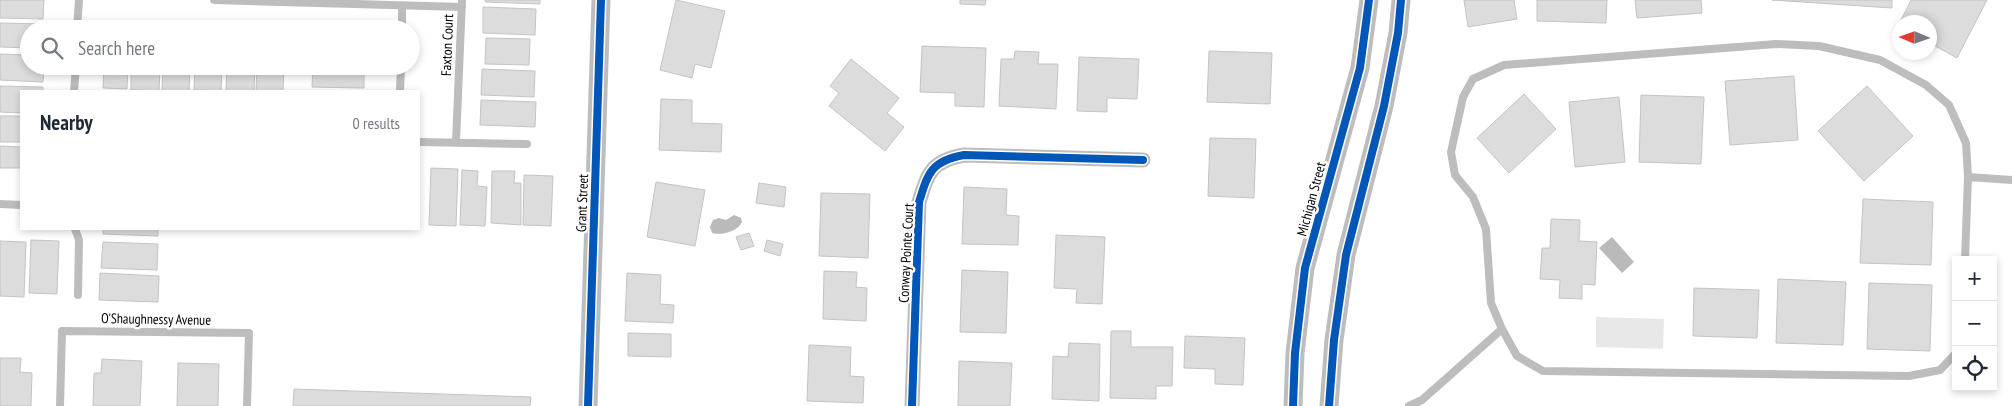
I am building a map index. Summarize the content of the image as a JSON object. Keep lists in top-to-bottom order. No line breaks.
{"streets":{"street":["Michigan Street","Grant Street","Conway Pointe Court"],"lane":["Faxton Court","O'Shaughnessy Avenue"]},"north":"left","page":{"search":"Search here","heading":["Nearby","0 results"],"map_buttons":["+","−"]}}
